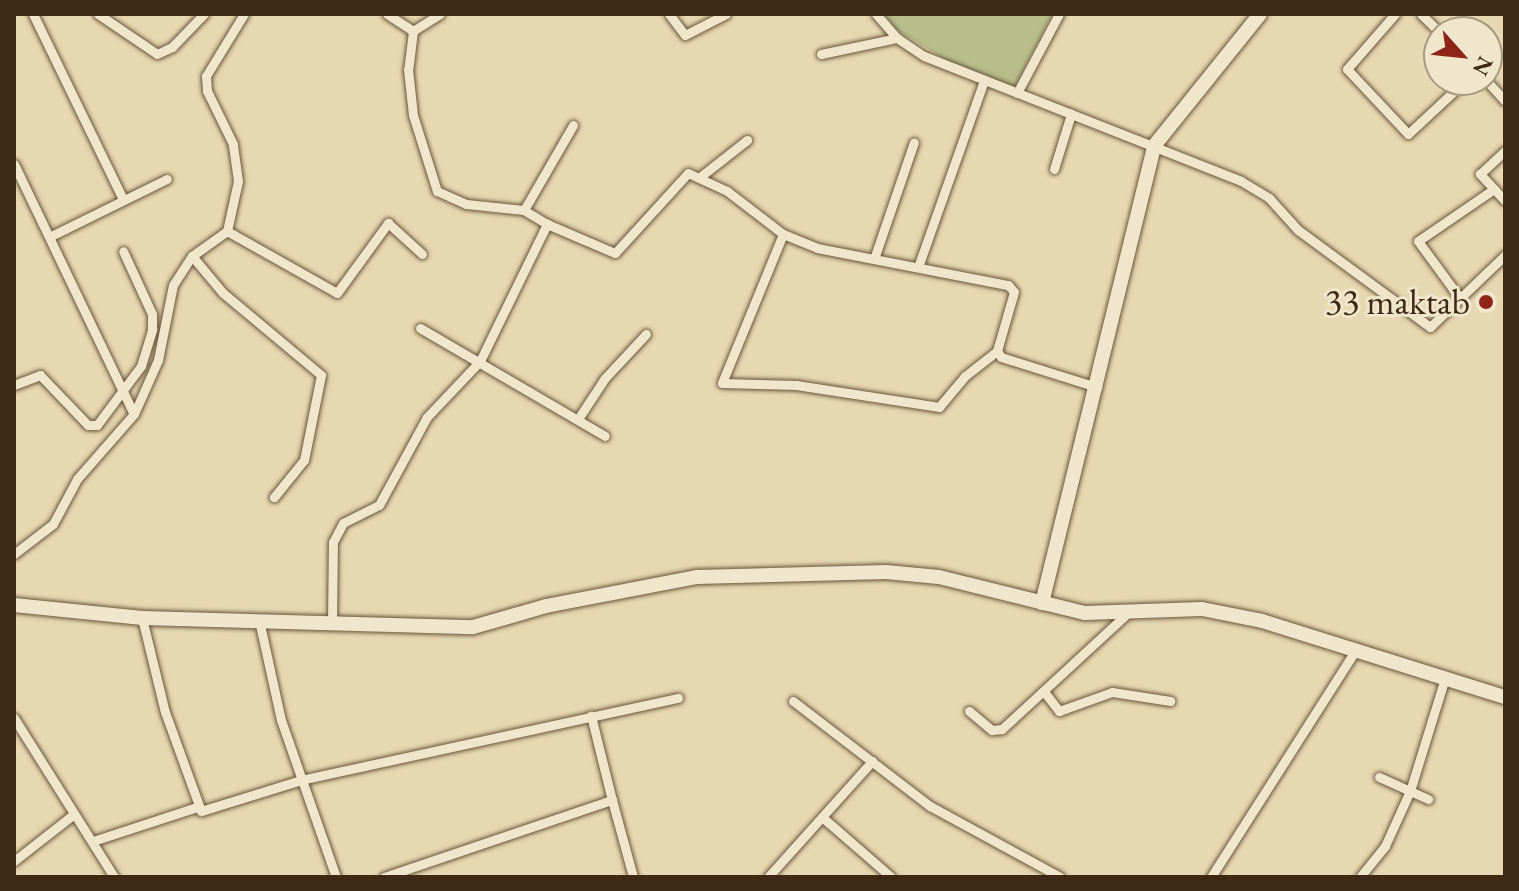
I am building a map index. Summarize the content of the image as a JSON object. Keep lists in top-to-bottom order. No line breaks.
{"places":["33 maktab"],"north":"bottom right"}
